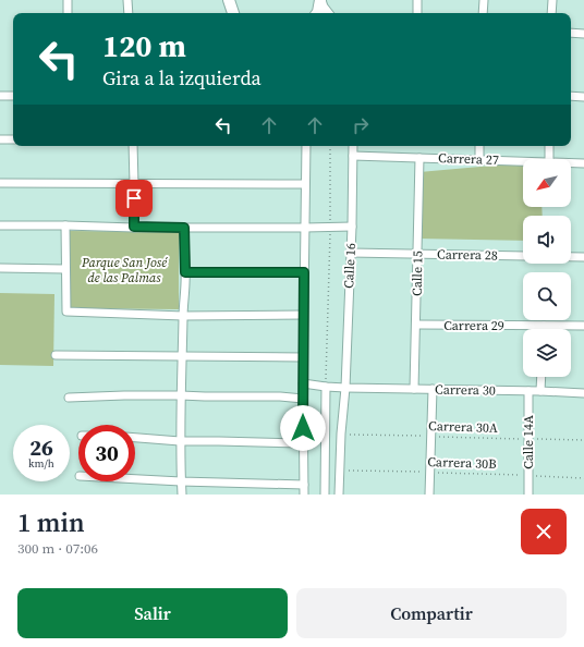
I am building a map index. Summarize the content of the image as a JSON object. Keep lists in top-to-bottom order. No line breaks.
{"streets":{"street":["Carrera 27","Carrera 28","Calle 16","Calle 15","Carrera 29","Carrera 30","Calle 14A"],"path":["Carrera 30A","Carrera 30B"]},"crossings":[["Carrera 27","Calle 16"],["Carrera 27","Calle 15"],["Carrera 28","Calle 16"],["Carrera 28","Calle 15"],["Calle 16","Carrera 30"],["Calle 16","Carrera 30A"],["Calle 16","Carrera 30B"],["Calle 15","Carrera 29"],["Calle 15","Carrera 30"],["Carrera 30","Calle 14A"],["Carrera 30A","Calle 14A"],["Calle 14A","Carrera 30B"]],"parks":["Parque San José de las Palmas"],"north":"bottom left","page":{"turn":["120 m","Gira a la izquierda"],"speed":"26 km/h","limit":"30","heading":["1 min","300 m · 07:06"],"buttons":["Salir","Compartir"]}}
